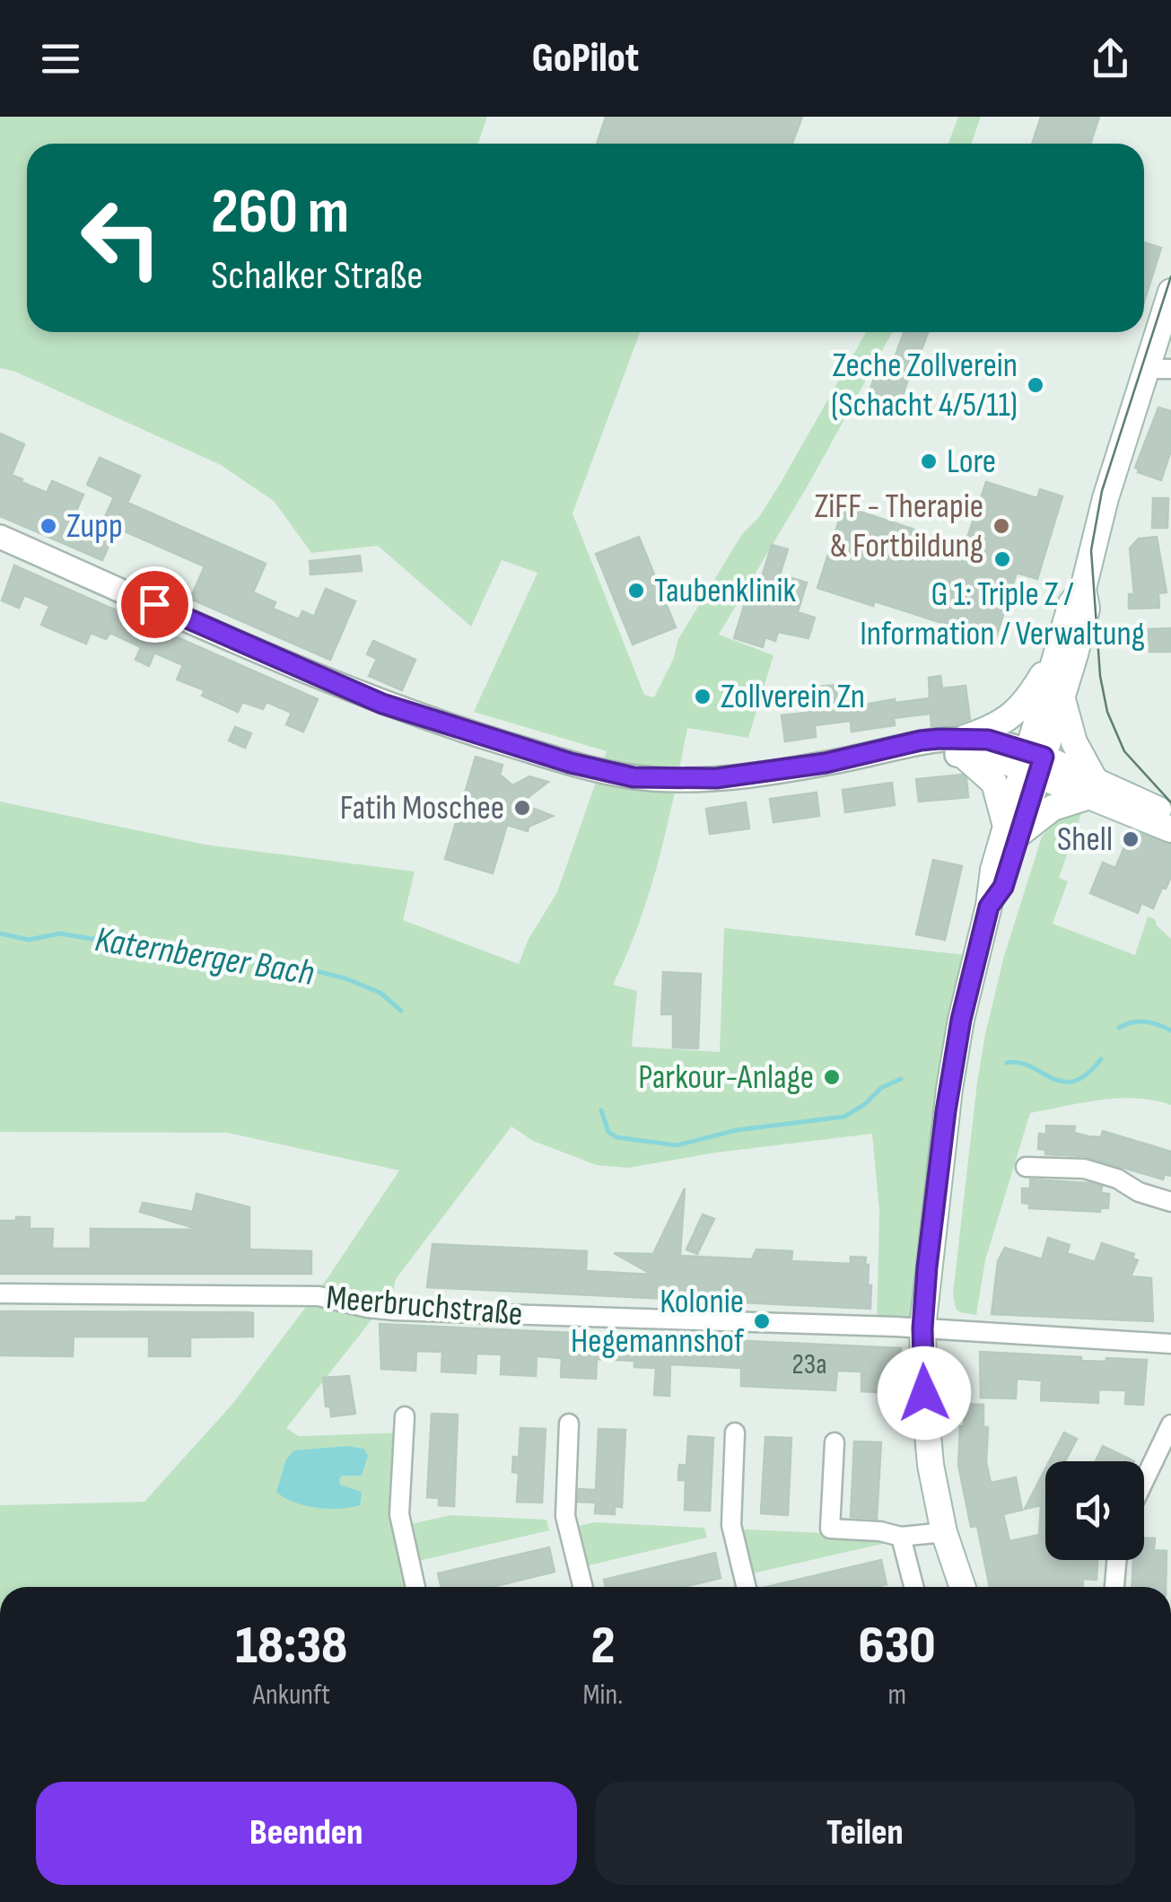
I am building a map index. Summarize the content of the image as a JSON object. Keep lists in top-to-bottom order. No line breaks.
{"streets":{"street":["Meerbruchstraße"]},"water":["Katernberger Bach"],"places":["Zeche Zollverein (Schacht 4/5/11)","Lore","Zupp","ZiFF - Therapie & Fortbildung","G 1: Triple Z / Information / Verwaltung","Taubenklinik","Zollverein Zn","Fatih Moschee","Shell","Parkour-Anlage","Kolonie Hegemannshof"],"house_numbers":["23a"],"page":{"header":"GoPilot","turn":["260 m","Schalker Straße"],"eta":["18:38","Ankunft","2","Min.","630","m"],"buttons":["Beenden","Teilen"]}}
